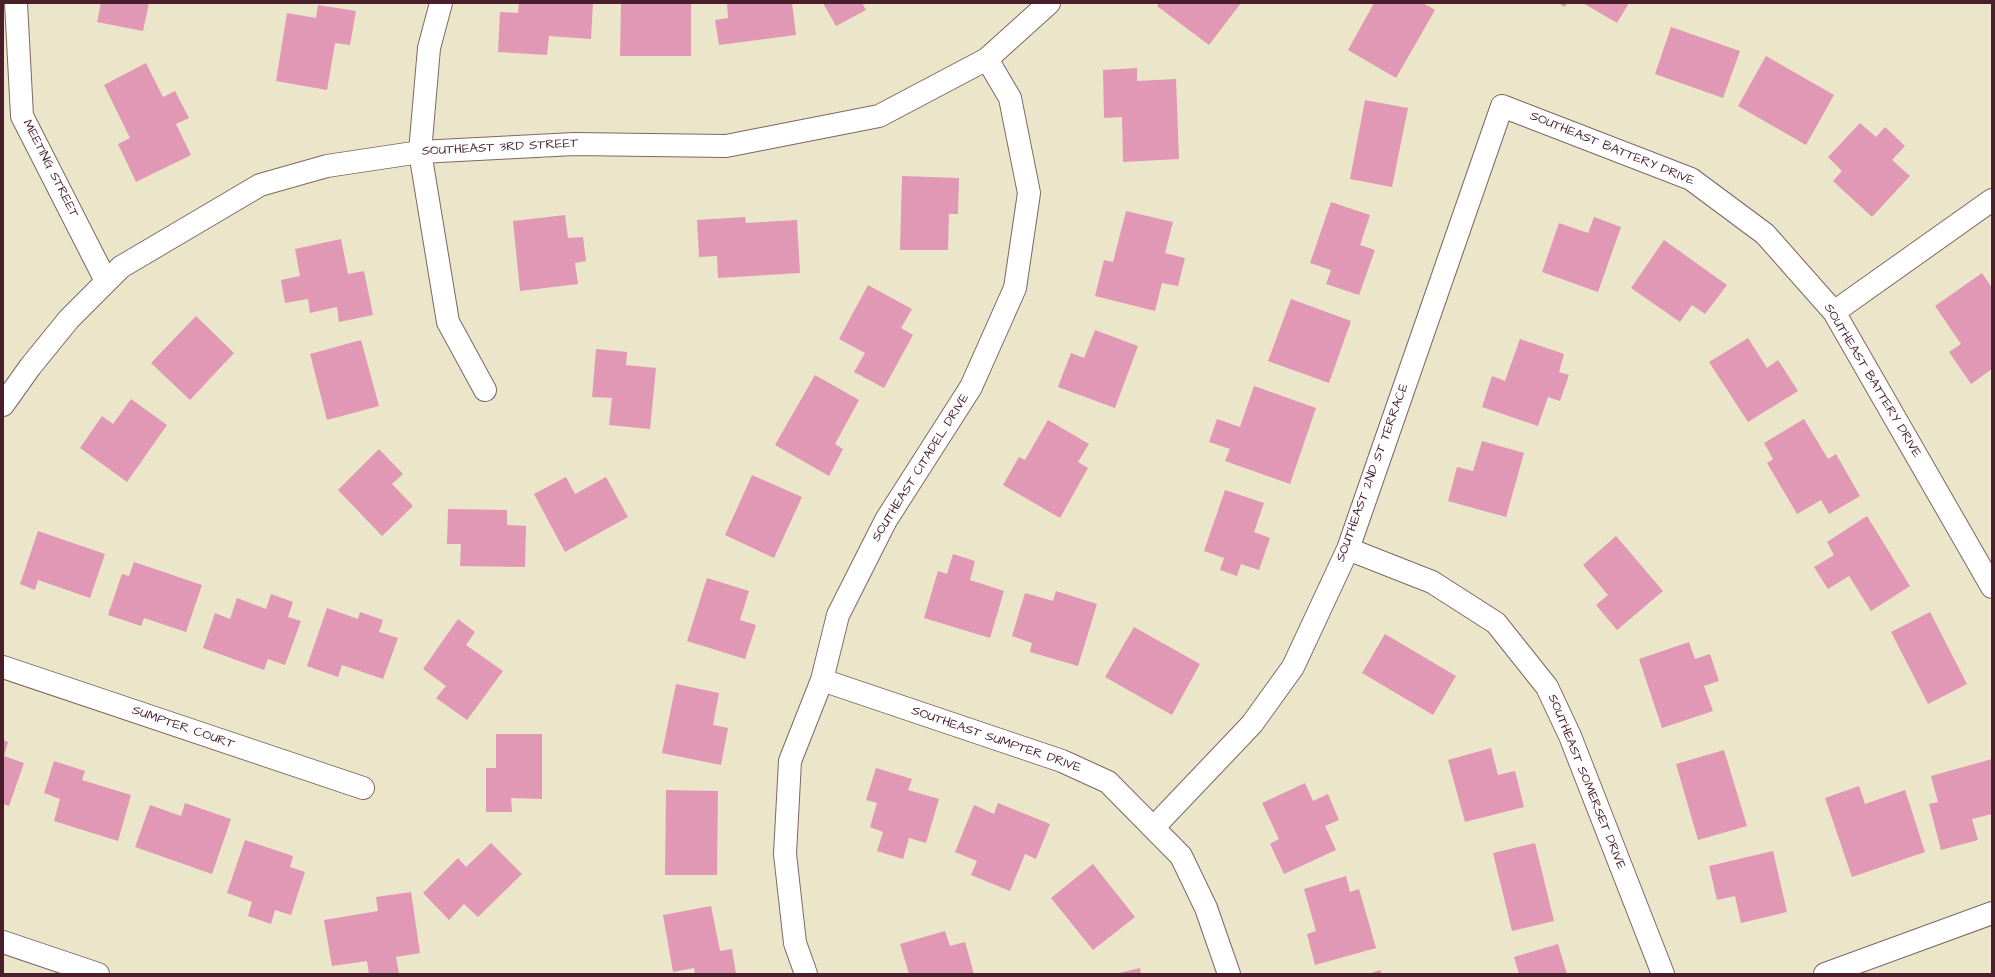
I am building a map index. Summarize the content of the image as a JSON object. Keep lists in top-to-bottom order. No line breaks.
{"streets":{"street":["SOUTHEAST 3RD STREET","SOUTHEAST BATTERY DRIVE","MEETING STREET","SOUTHEAST CITADEL DRIVE","SOUTHEAST 2ND ST TERRACE","SUMPTER COURT","SOUTHEAST SUMPTER DRIVE","SOUTHEAST SOMERSET DRIVE"]},"crossings":[["SOUTHEAST 3RD STREET","MEETING STREET"],["SOUTHEAST 3RD STREET","SOUTHEAST CITADEL DRIVE"],["SOUTHEAST BATTERY DRIVE","SOUTHEAST 2ND ST TERRACE"],["SOUTHEAST CITADEL DRIVE","SOUTHEAST SUMPTER DRIVE"],["SOUTHEAST 2ND ST TERRACE","SOUTHEAST SUMPTER DRIVE"],["SOUTHEAST 2ND ST TERRACE","SOUTHEAST SOMERSET DRIVE"]]}
